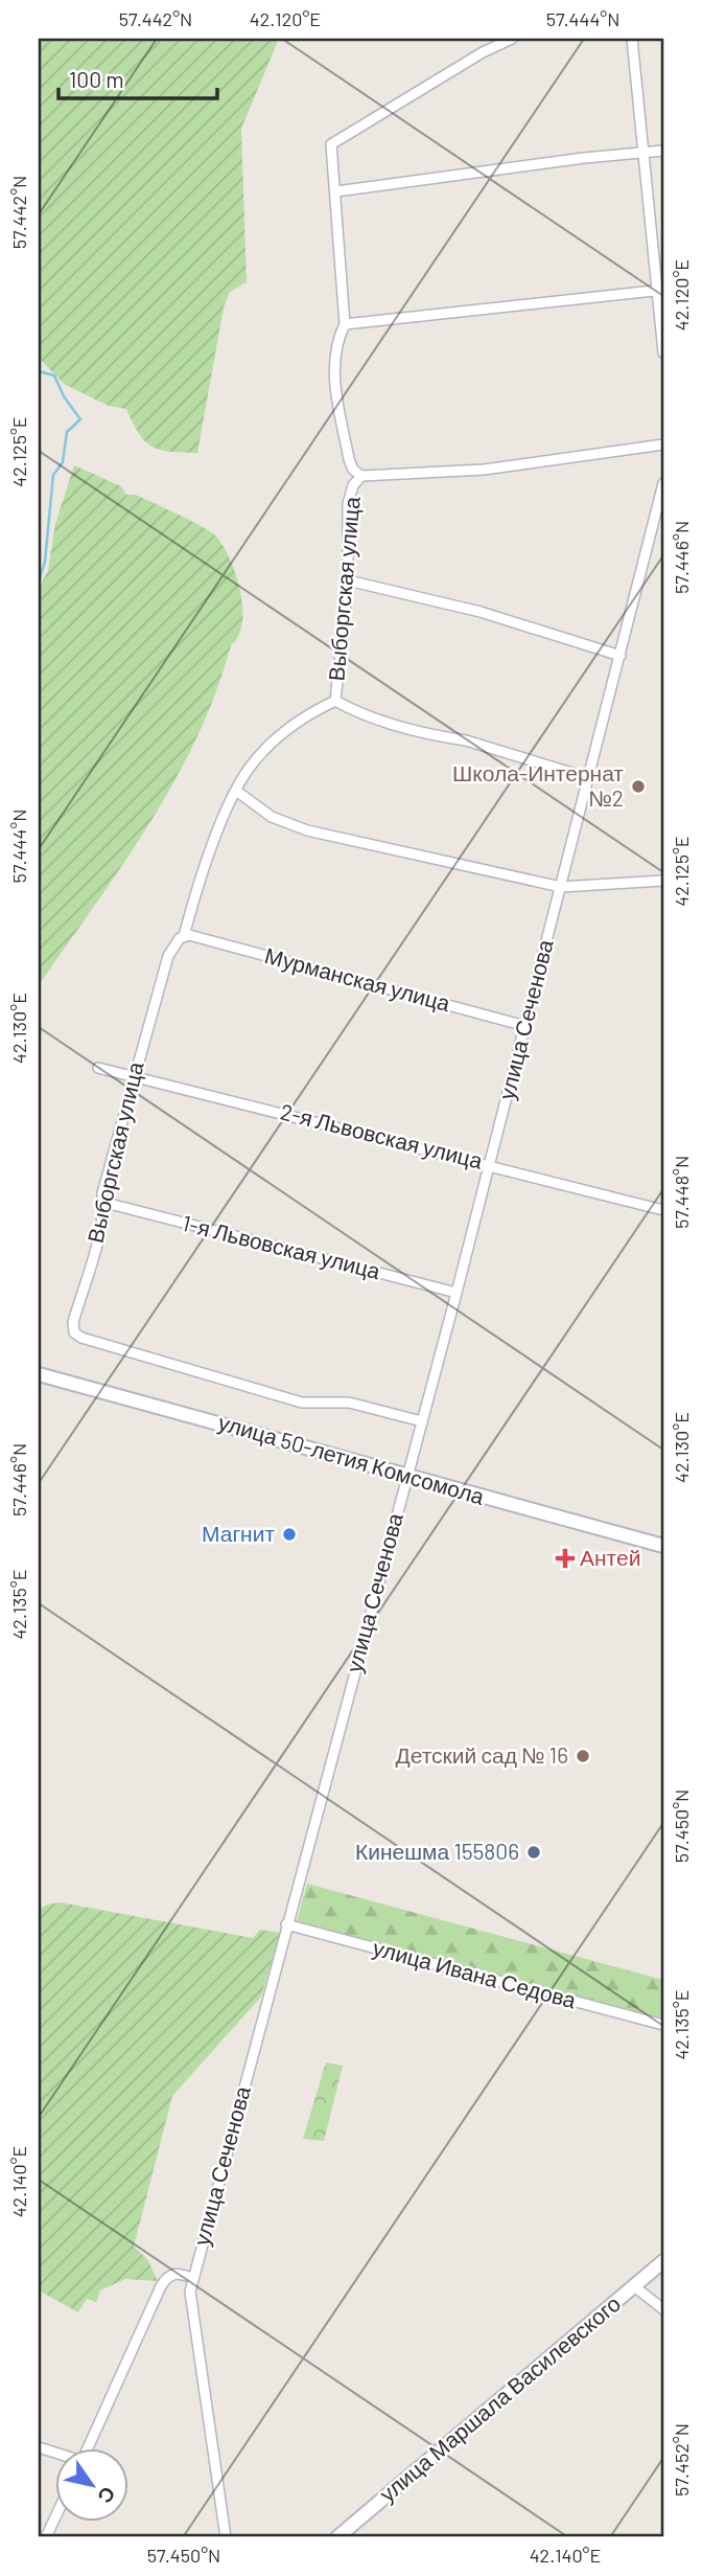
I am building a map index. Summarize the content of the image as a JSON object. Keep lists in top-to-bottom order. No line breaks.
{"streets":{"main road":["улица 50-летия Комсомола","улица Маршала Василевского"],"street":["Выборгская улица","Мурманская улица","улица Сеченова","2-я Львовская улица","1-я Львовская улица","улица Ивана Седова"]},"crossings":[["Выборгская улица","Мурманская улица"],["Выборгская улица","улица Сеченова"],["Выборгская улица","2-я Львовская улица"],["Выборгская улица","1-я Львовская улица"],["Мурманская улица","улица Сеченова"],["улица Сеченова","2-я Львовская улица"],["улица Сеченова","1-я Львовская улица"],["улица Сеченова","улица 50-летия Комсомола"],["улица Сеченова","улица Ивана Седова"]],"places":{"other":["Школа-Интернат №2","Магнит","Детский сад № 16","Кинешма 155806"],"health":["Антей"]},"scale_bar":"100 m","north":"bottom right","coordinates":["57.442°N","42.120°E","57.444°N","42.125°E","57.446°N","42.130°E","57.448°N","42.135°E","57.450°N","42.140°E","57.452°N"]}
